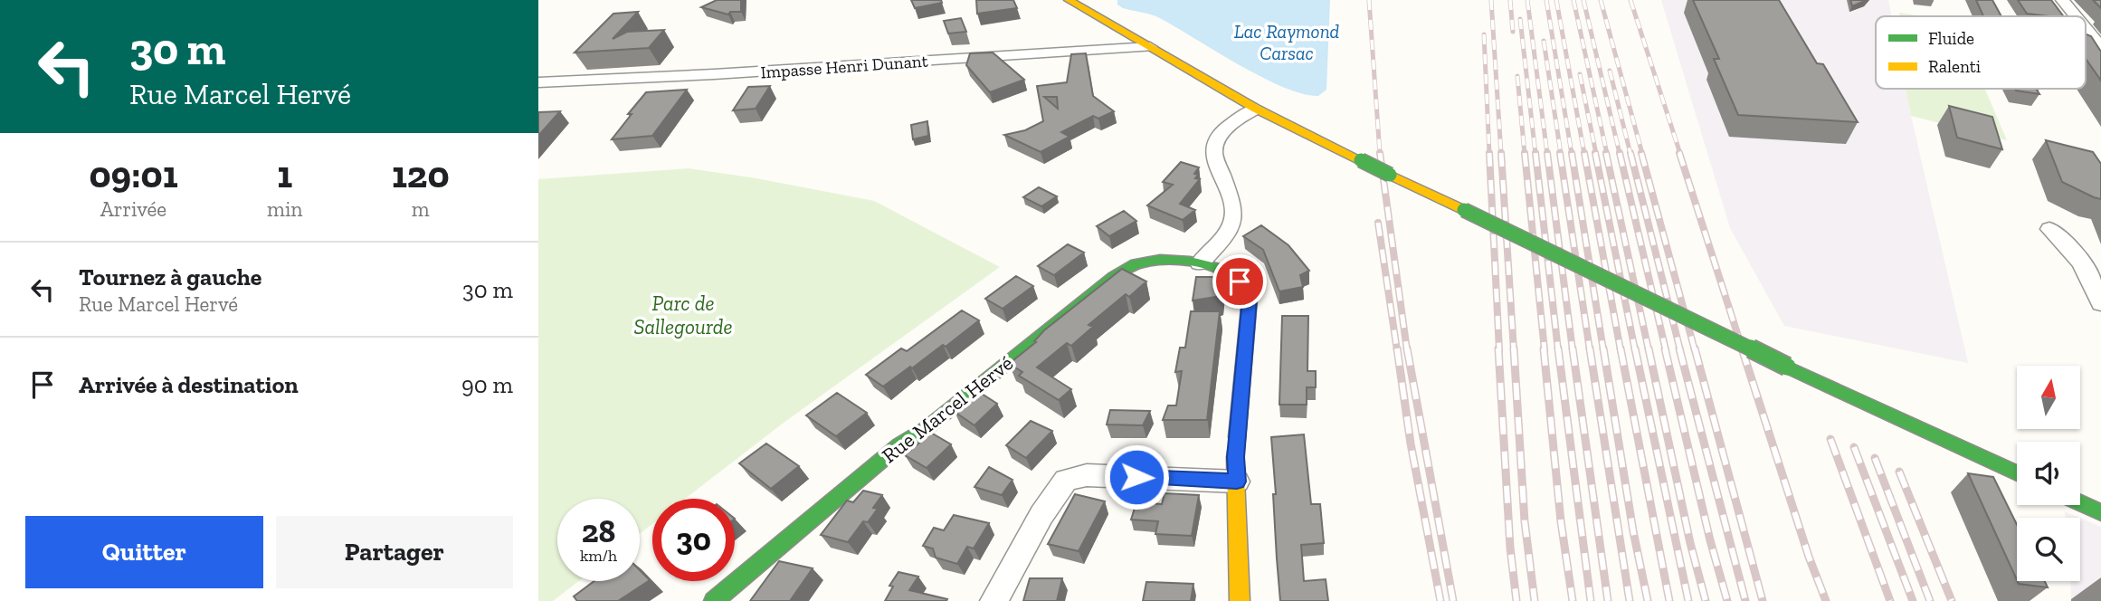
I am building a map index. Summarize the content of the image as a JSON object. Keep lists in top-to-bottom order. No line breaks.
{"streets":{"street":["Impasse Henri Dunant","Rue Marcel Hervé"]},"water":["Lac Raymond Carsac"],"parks":["Parc de Sallegourde"],"legend":["Fluide","Ralenti"],"north":"top","page":{"turn":["30 m","Rue Marcel Hervé"],"eta":["09:01","Arrivée","1","min","120","m"],"list":[{"name":"Tournez à gauche","note":"Rue Marcel Hervé","value":"30 m"},{"name":"Arrivée à destination","value":"90 m"}],"speed":"28 km/h","limit":"30","buttons":["Quitter","Partager"]}}
